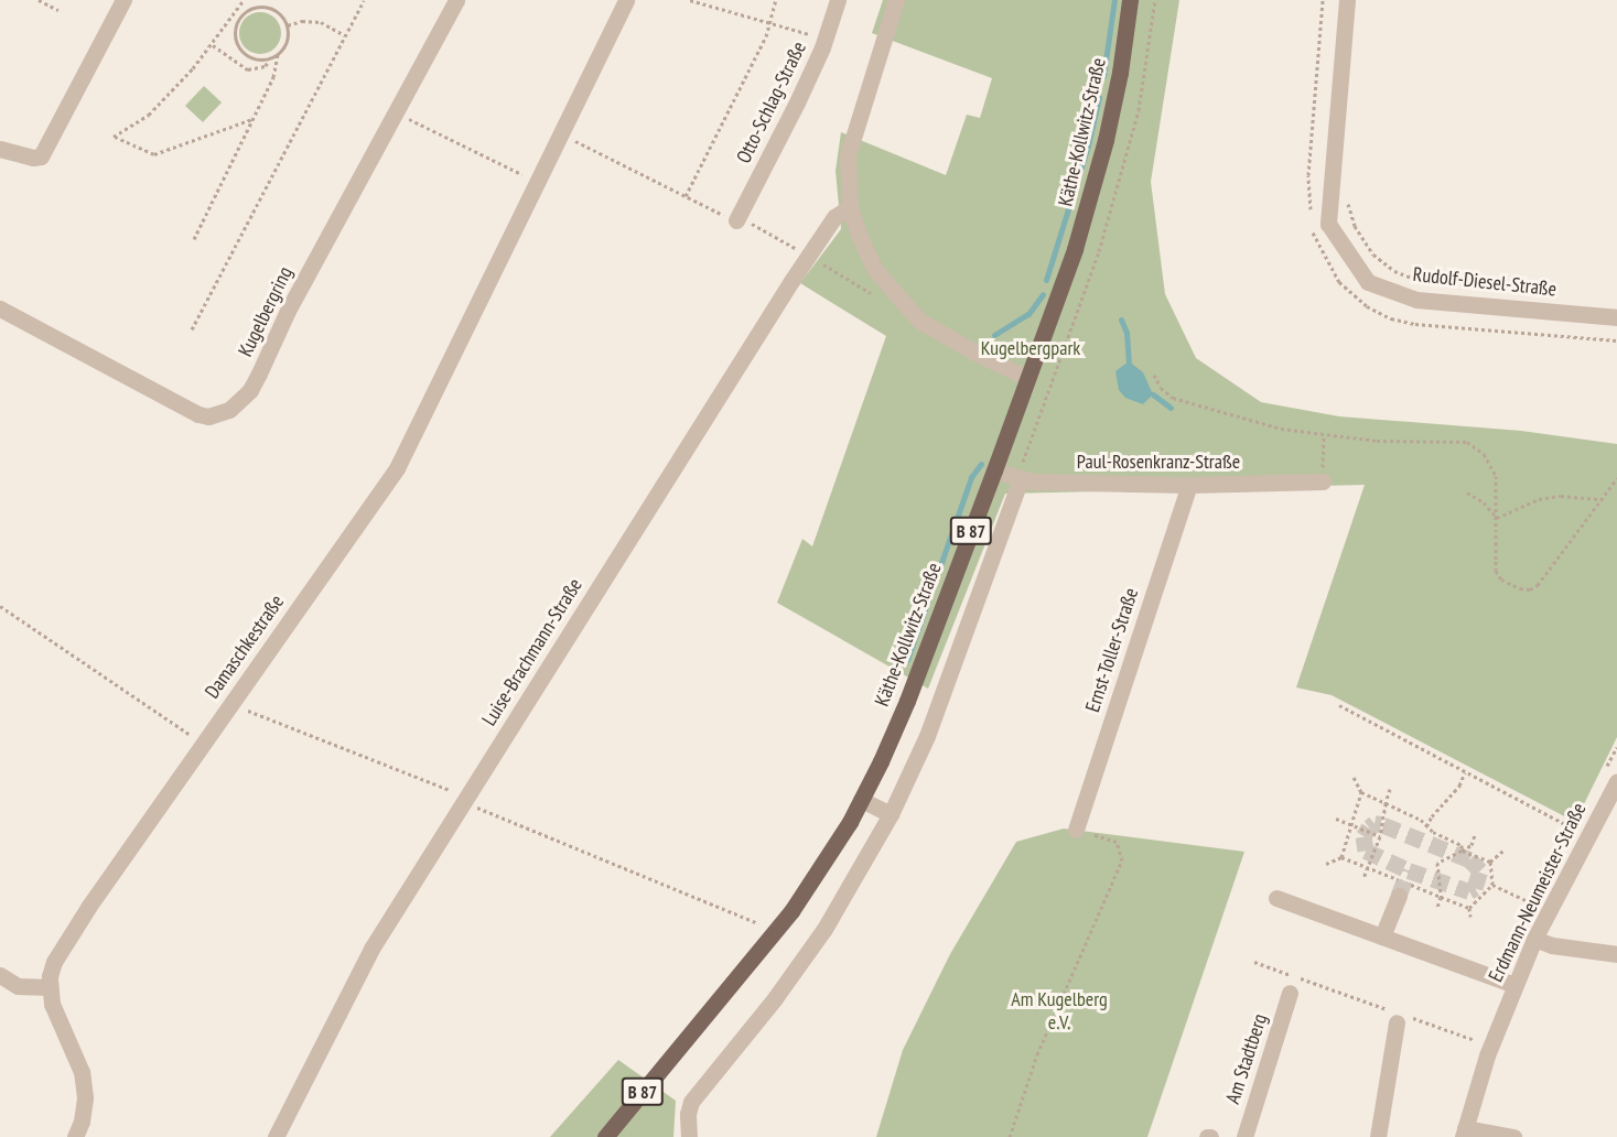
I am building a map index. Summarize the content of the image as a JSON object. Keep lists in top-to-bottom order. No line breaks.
{"streets":{"main road":["Käthe-Kollwitz-Straße","B 87"],"street":["Otto-Schlag-Straße","Rudolf-Diesel-Straße","Kugelbergring","Paul-Rosenkranz-Straße","Damaschkestraße","Ernst-Toller-Straße","Luise-Brachmann-Straße","Erdmann-Neumeister-Straße","Am Stadtberg"]},"crossings":[["Käthe-Kollwitz-Straße","Paul-Rosenkranz-Straße"],["Paul-Rosenkranz-Straße","Ernst-Toller-Straße"]],"parks":["Kugelbergpark","Am Kugelberg e.V."]}
